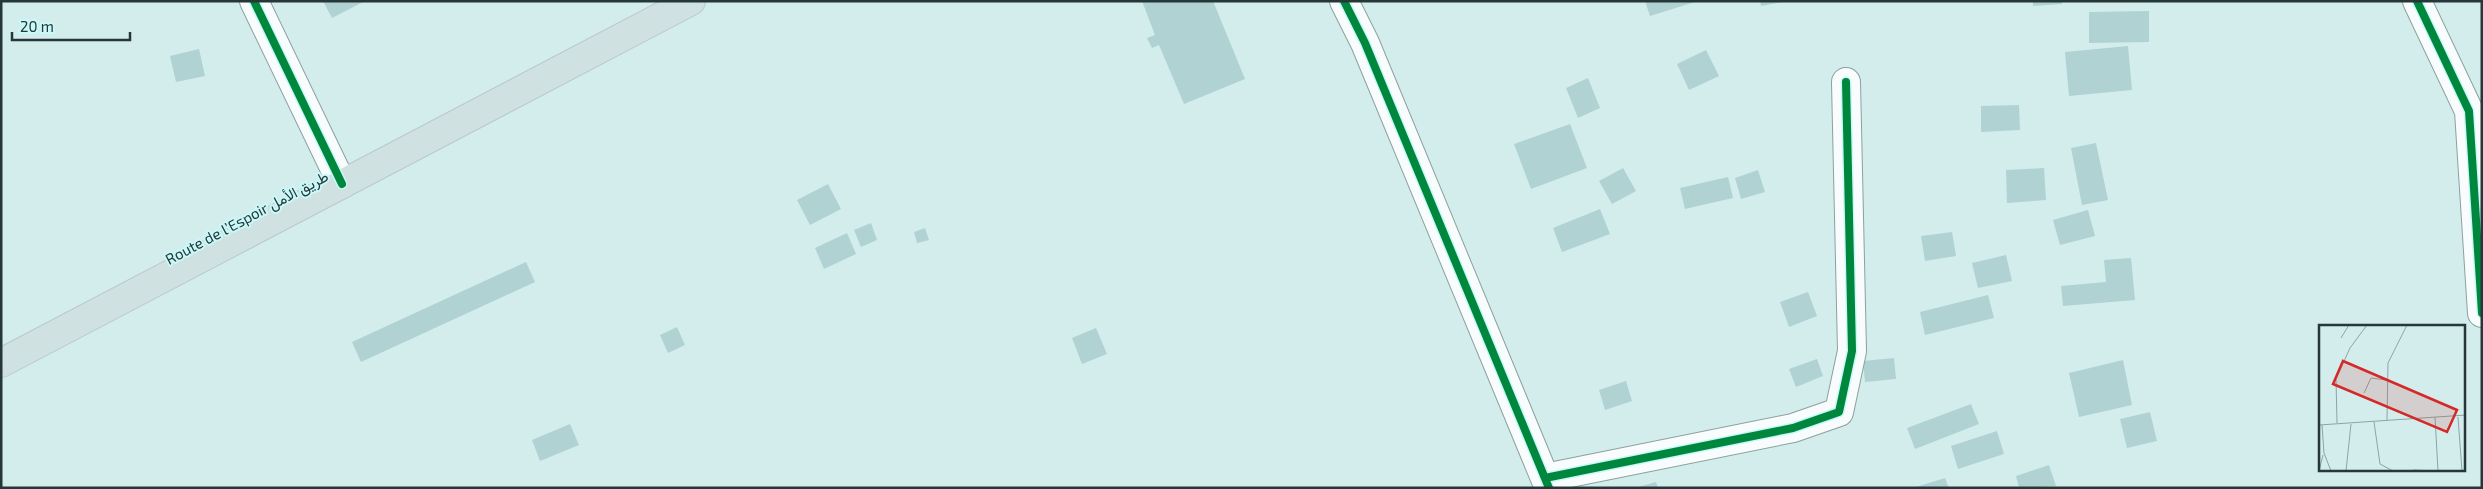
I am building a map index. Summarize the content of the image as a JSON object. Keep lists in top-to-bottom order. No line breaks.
{"streets":{"highway":["Route de l’Espoir طريق الأمل"]},"scale_bar":"20 m"}
